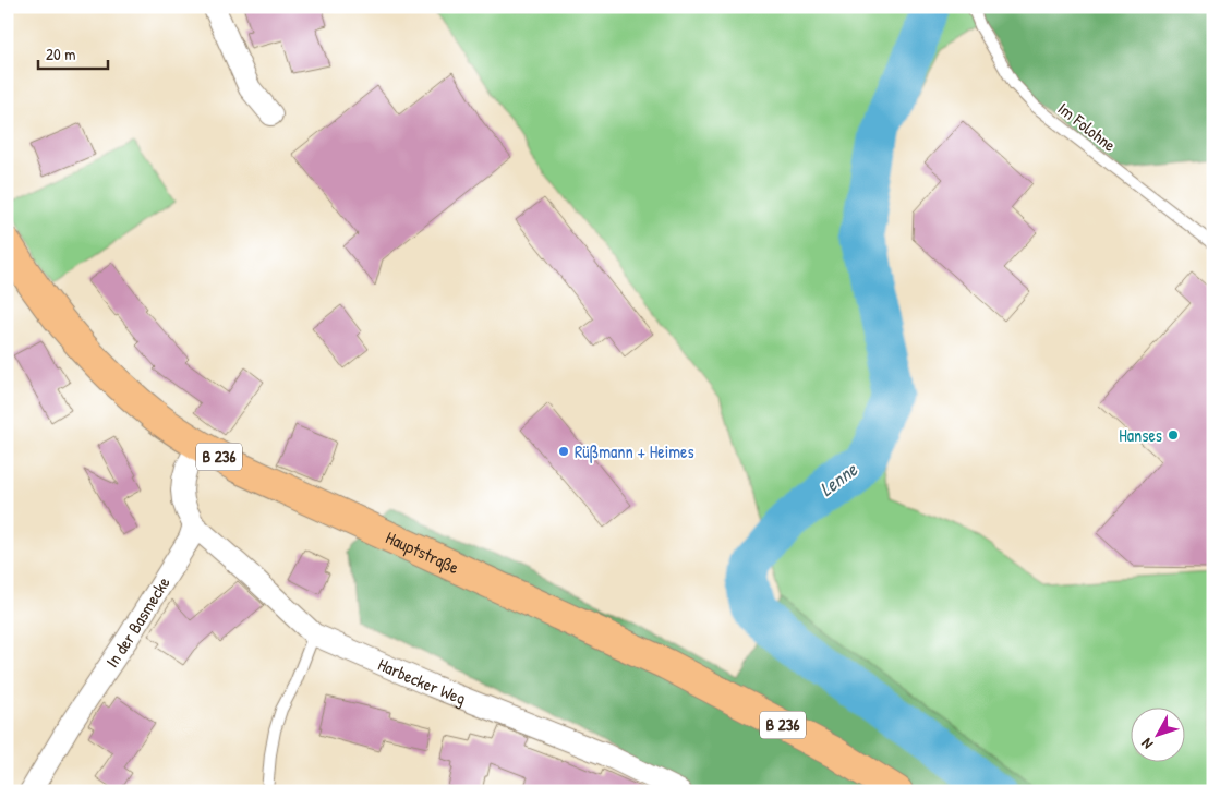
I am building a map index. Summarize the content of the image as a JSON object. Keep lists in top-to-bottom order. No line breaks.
{"streets":{"main road":["B 236","Hauptstraße"],"street":["In der Basmecke","Harbecker Weg"],"lane":["Im Folohne"]},"crossings":[["In der Basmecke","Harbecker Weg"]],"water":["Lenne"],"places":["Hanses","Rüßmann + Heimes"],"scale_bar":"20 m","north":"bottom left"}
